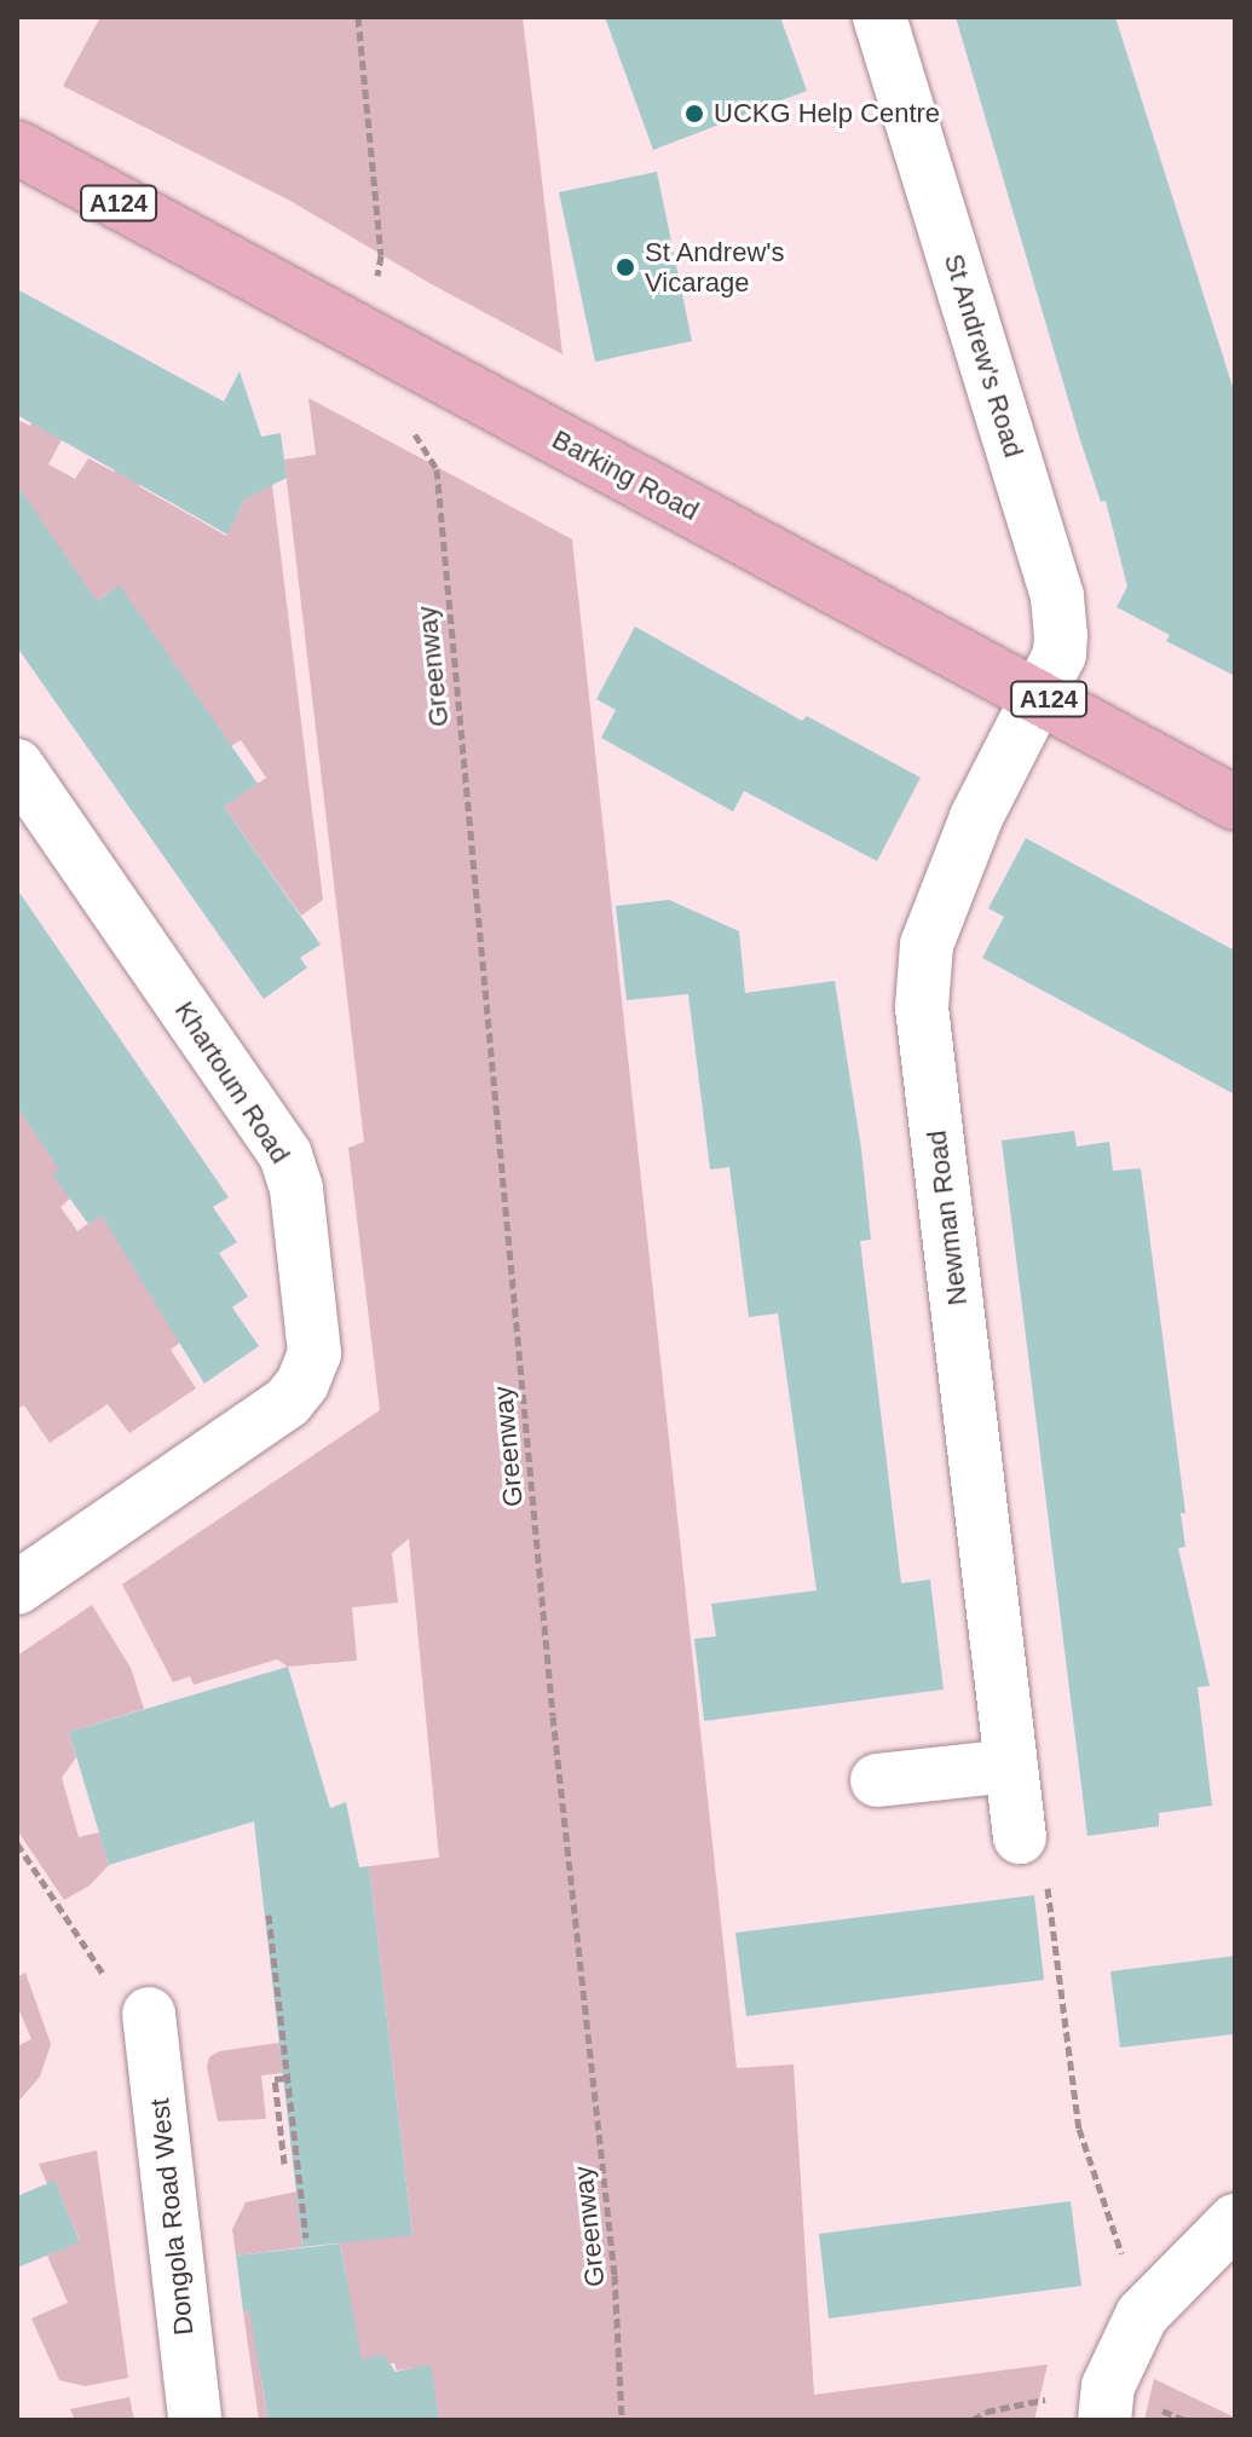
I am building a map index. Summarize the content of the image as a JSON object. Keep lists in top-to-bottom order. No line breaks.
{"streets":{"main road":["A124","Barking Road"],"street":["St Andrew's Road","Khartoum Road","Newman Road","Dongola Road West"],"path":["Greenway"]},"crossings":[["St Andrew's Road","Barking Road"],["St Andrew's Road","Newman Road"],["Barking Road","Newman Road"]],"places":["UCKG Help Centre","St Andrew's Vicarage"]}
